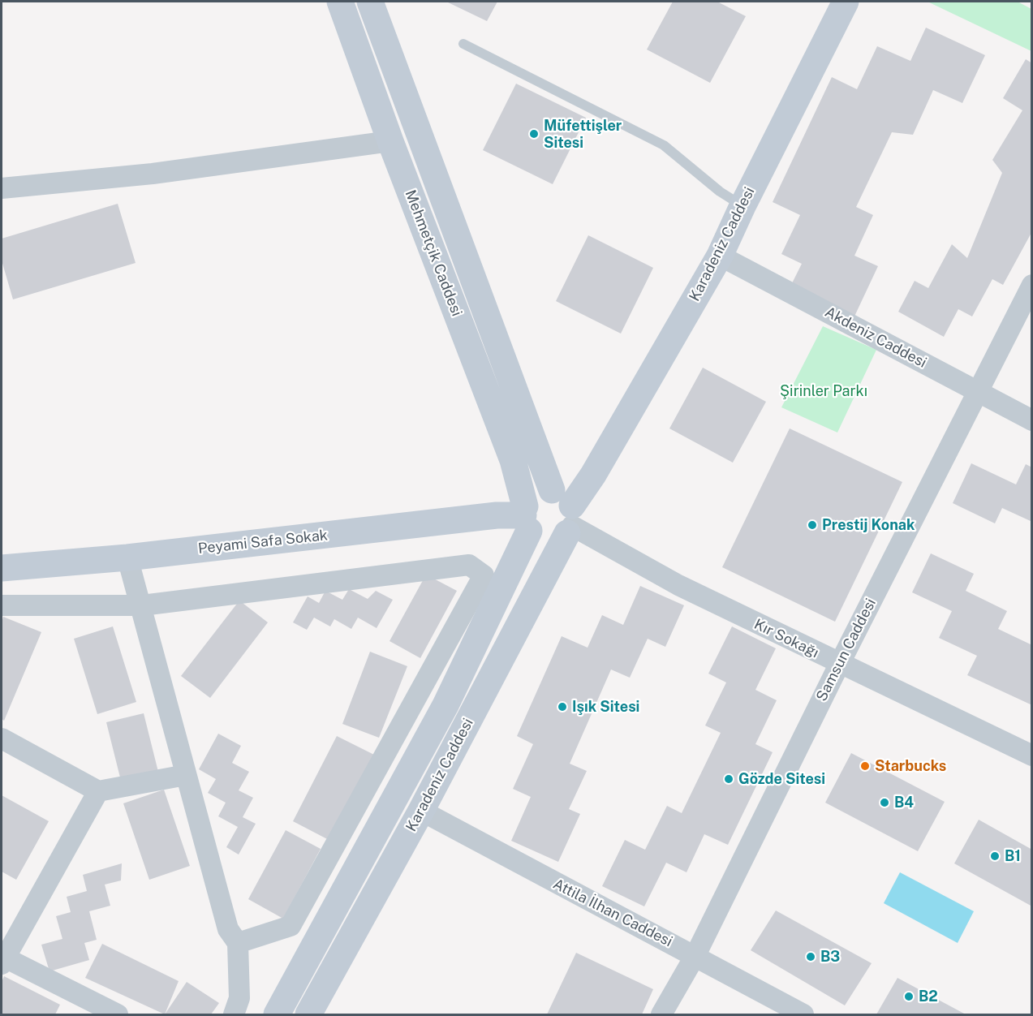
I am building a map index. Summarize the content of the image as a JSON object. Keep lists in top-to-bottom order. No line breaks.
{"streets":{"main road":["Karadeniz Caddesi","Mehmetçik Caddesi","Peyami Safa Sokak"],"street":["Akdeniz Caddesi","Kır Sokağı","Samsun Caddesi","Attila İlhan Caddesi"]},"crossings":[["Karadeniz Caddesi","Mehmetçik Caddesi"],["Karadeniz Caddesi","Akdeniz Caddesi"],["Karadeniz Caddesi","Peyami Safa Sokak"],["Karadeniz Caddesi","Kır Sokağı"],["Karadeniz Caddesi","Attila İlhan Caddesi"],["Mehmetçik Caddesi","Peyami Safa Sokak"],["Mehmetçik Caddesi","Kır Sokağı"],["Akdeniz Caddesi","Samsun Caddesi"],["Kır Sokağı","Samsun Caddesi"],["Samsun Caddesi","Attila İlhan Caddesi"]],"parks":["Şirinler Parkı"],"places":["Müfettişler Sitesi","Prestij Konak","Işık Sitesi","Starbucks","Gözde Sitesi","B4","B1","B3","B2"]}
